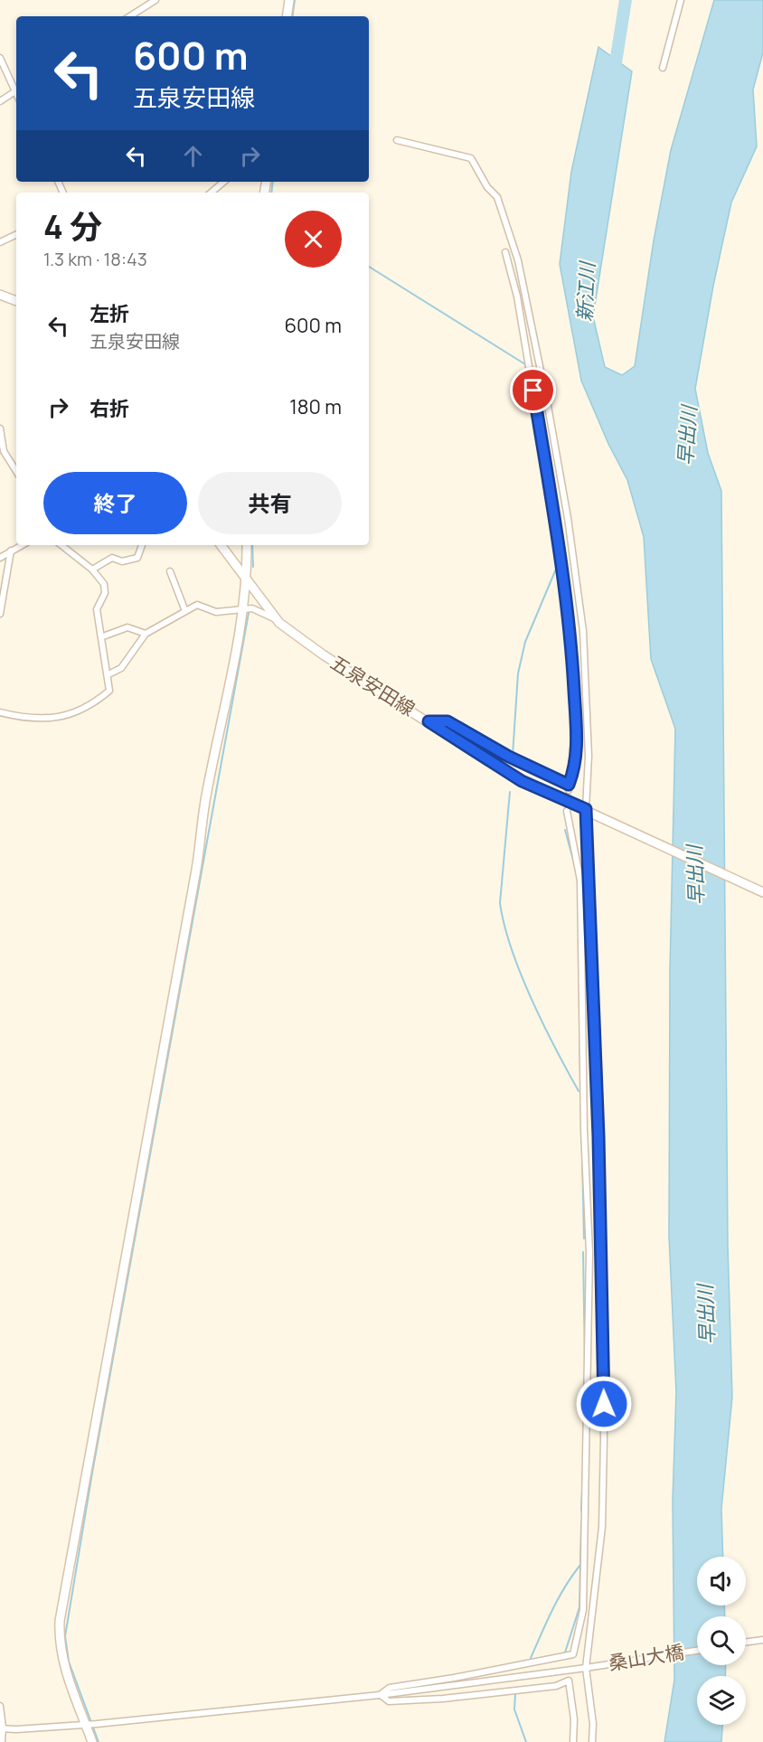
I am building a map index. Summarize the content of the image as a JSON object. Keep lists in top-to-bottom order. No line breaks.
{"streets":{"street":["五泉安田線","桑山大橋"]},"water":["新江川","早出川"],"page":{"turn":["600 m","五泉安田線"],"heading":["4 分","1.3 km · 18:43"],"list":[{"name":"左折","note":"五泉安田線","value":"600 m"},{"name":"右折","value":"180 m"}],"buttons":["終了","共有"]}}
